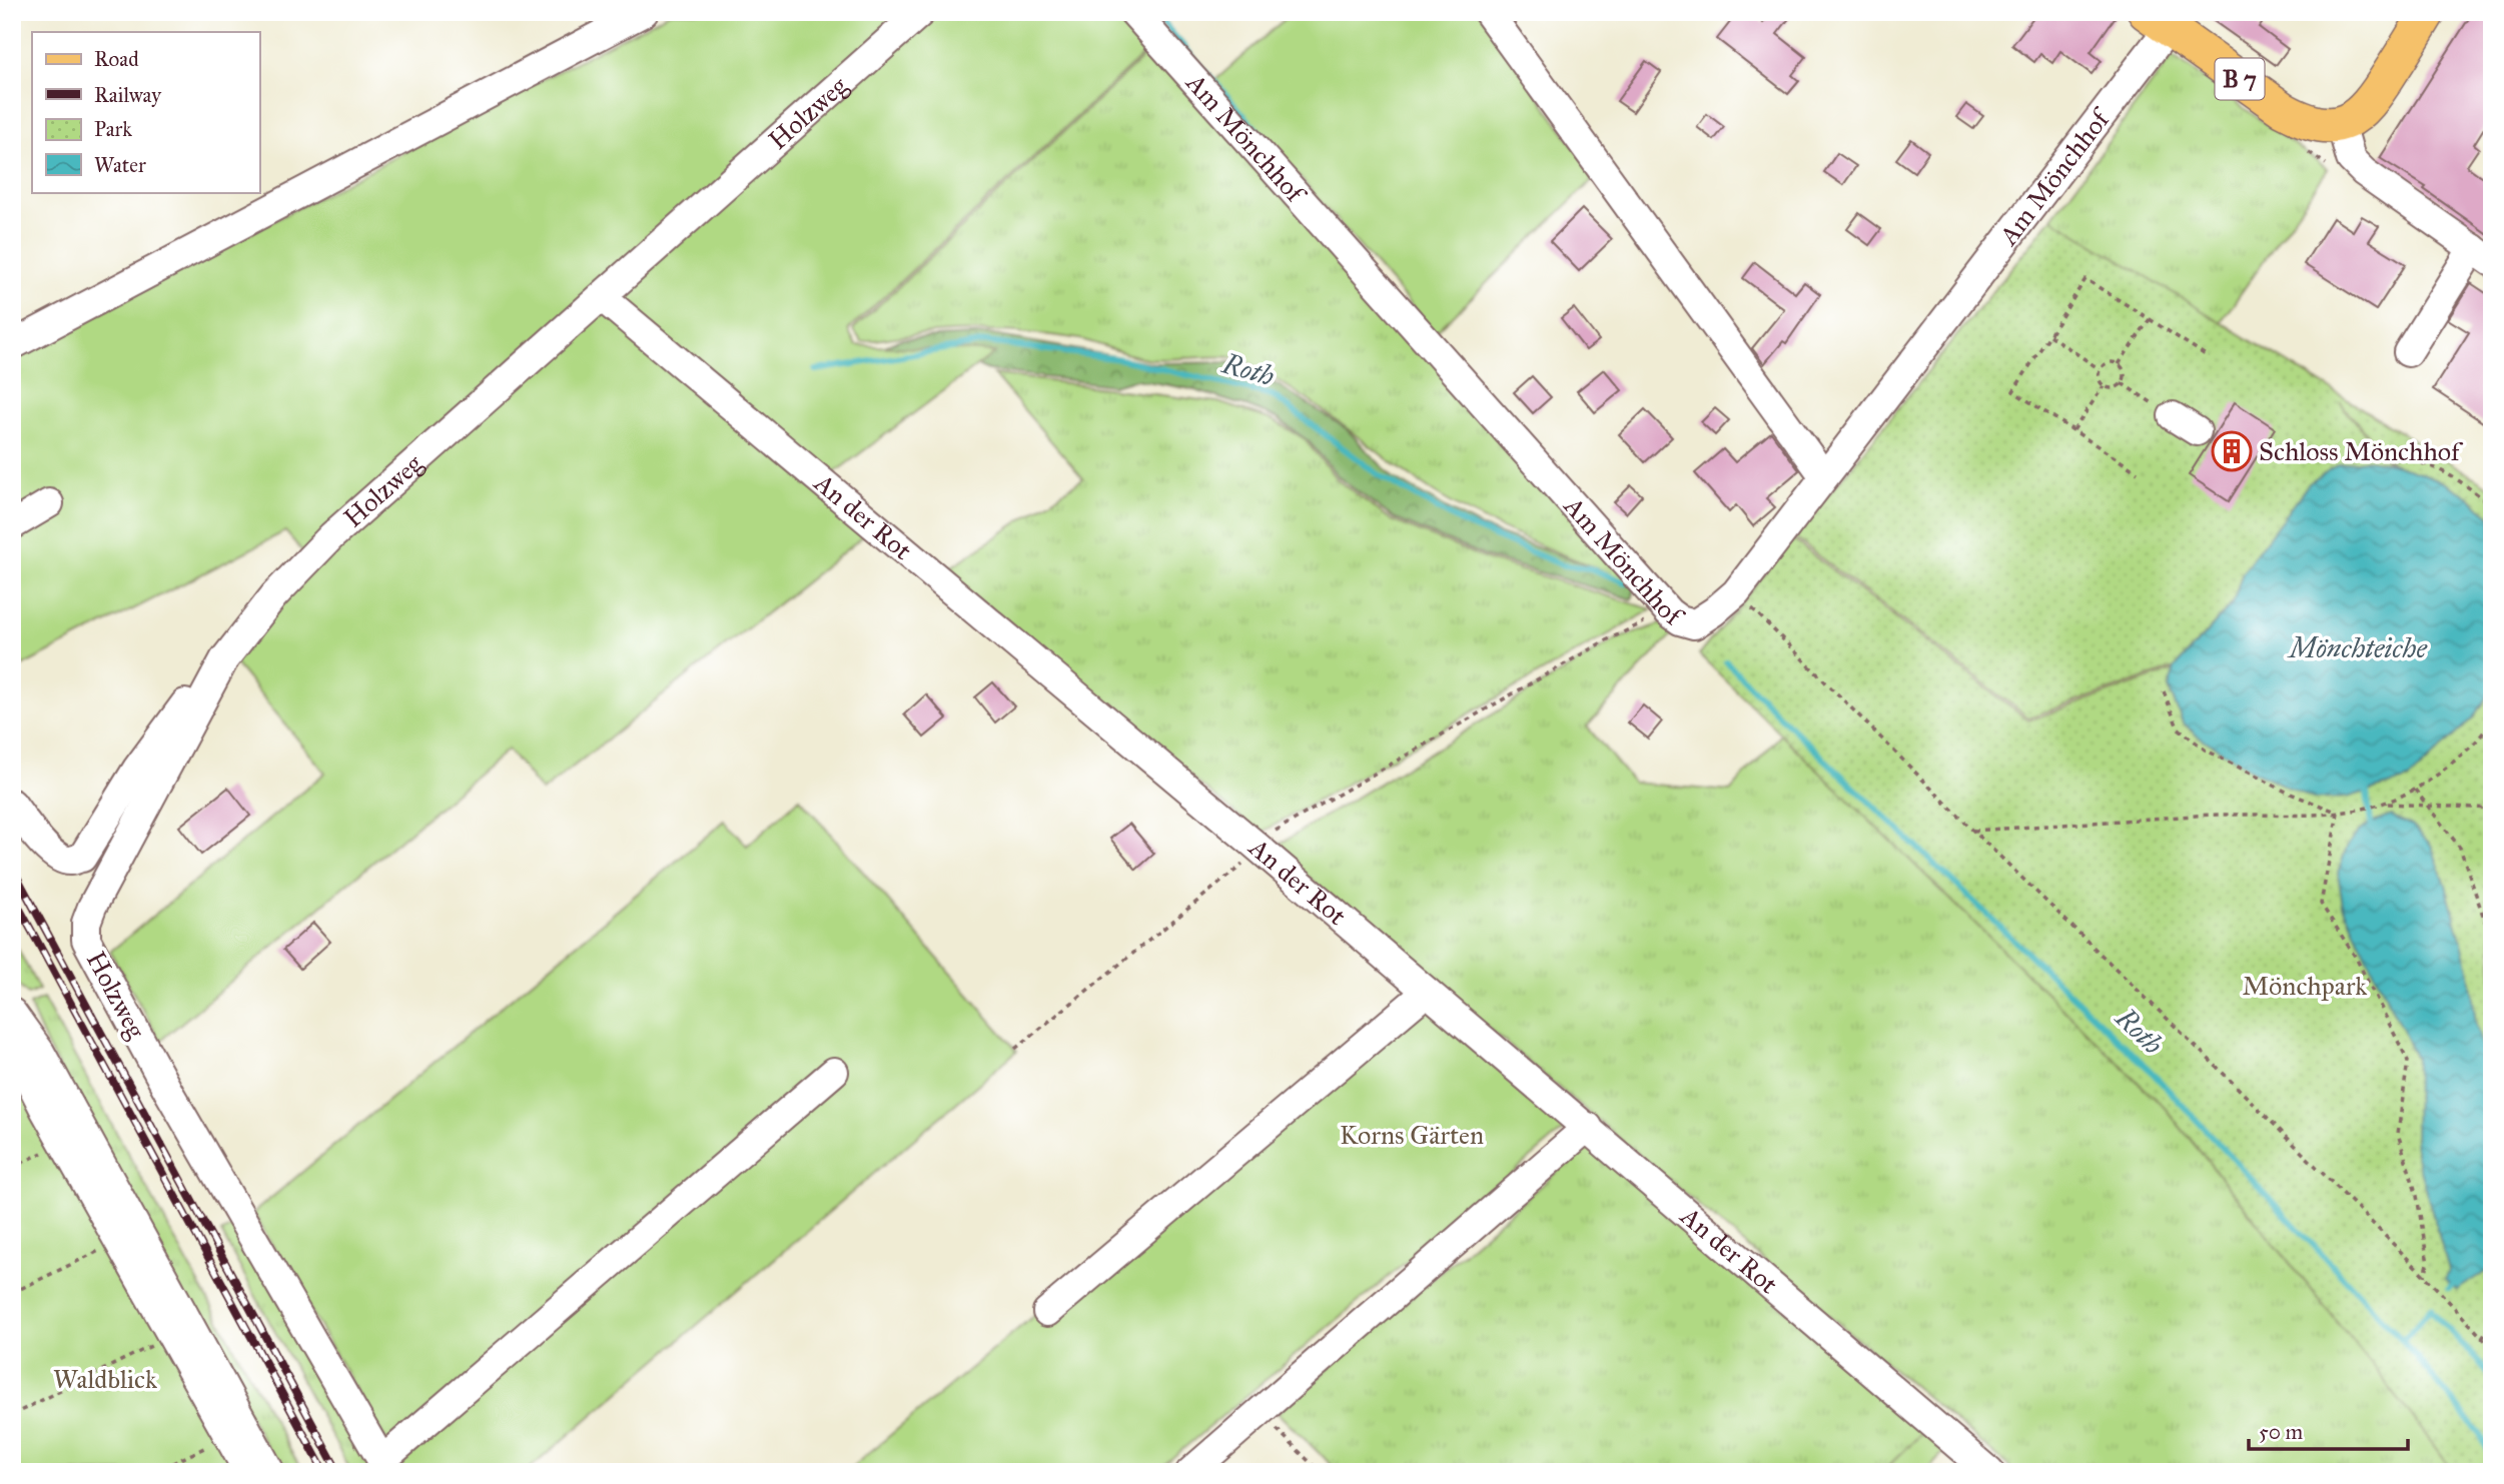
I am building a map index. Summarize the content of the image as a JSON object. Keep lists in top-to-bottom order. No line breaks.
{"streets":{"main road":["B 7"],"street":["Holzweg","Am Mönchhof","An der Rot"]},"crossings":[["B 7","Am Mönchhof"],["Holzweg","An der Rot"]],"water":["Roth","Mönchteiche"],"parks":["Mönchpark","Korns Gärten","Waldblick"],"places":{"building":["Schloss Mönchhof"]},"legend":["Road","Railway","Park","Water"],"scale_bar":"50 m"}
